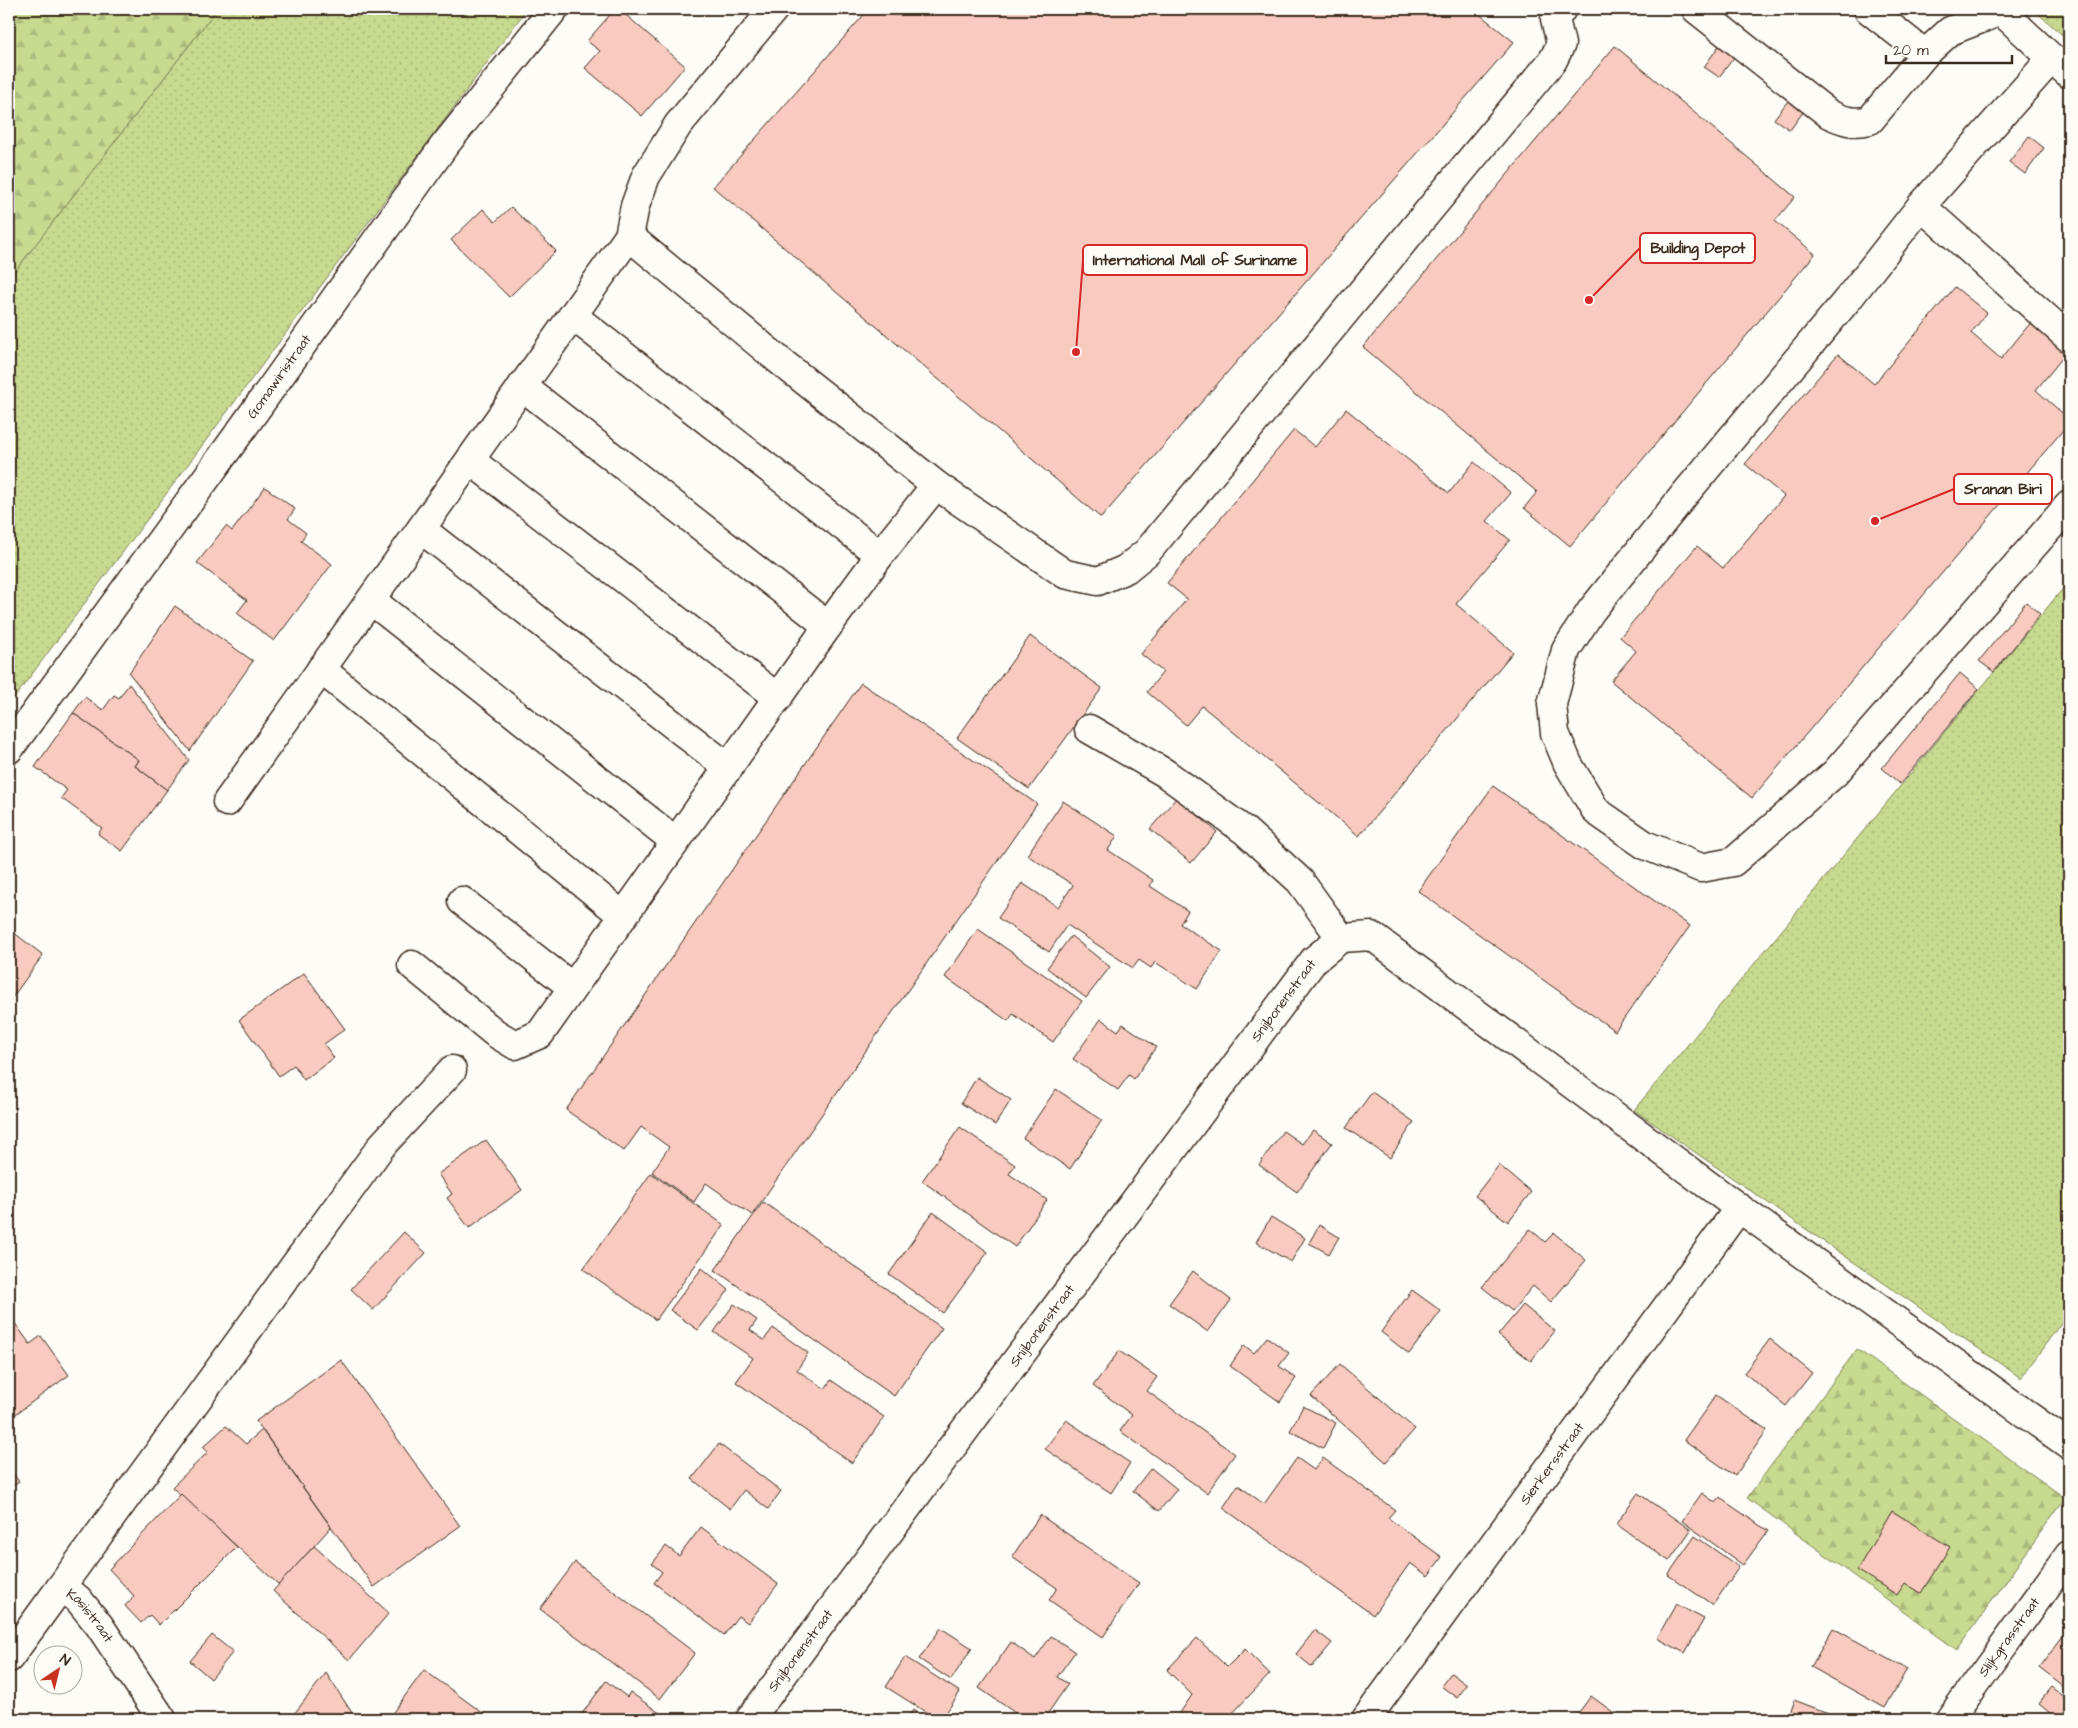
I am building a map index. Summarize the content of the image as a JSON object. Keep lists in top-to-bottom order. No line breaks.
{"streets":{"street":["Gomawiristraat","Snijbonenstraat","Sierkersstraat","Kasistraat","Slijkgrasstraat"]},"places":["Building Depot","International Mall of Suriname","Sranan Biri"],"scale_bar":"20 m","north":"top right"}
